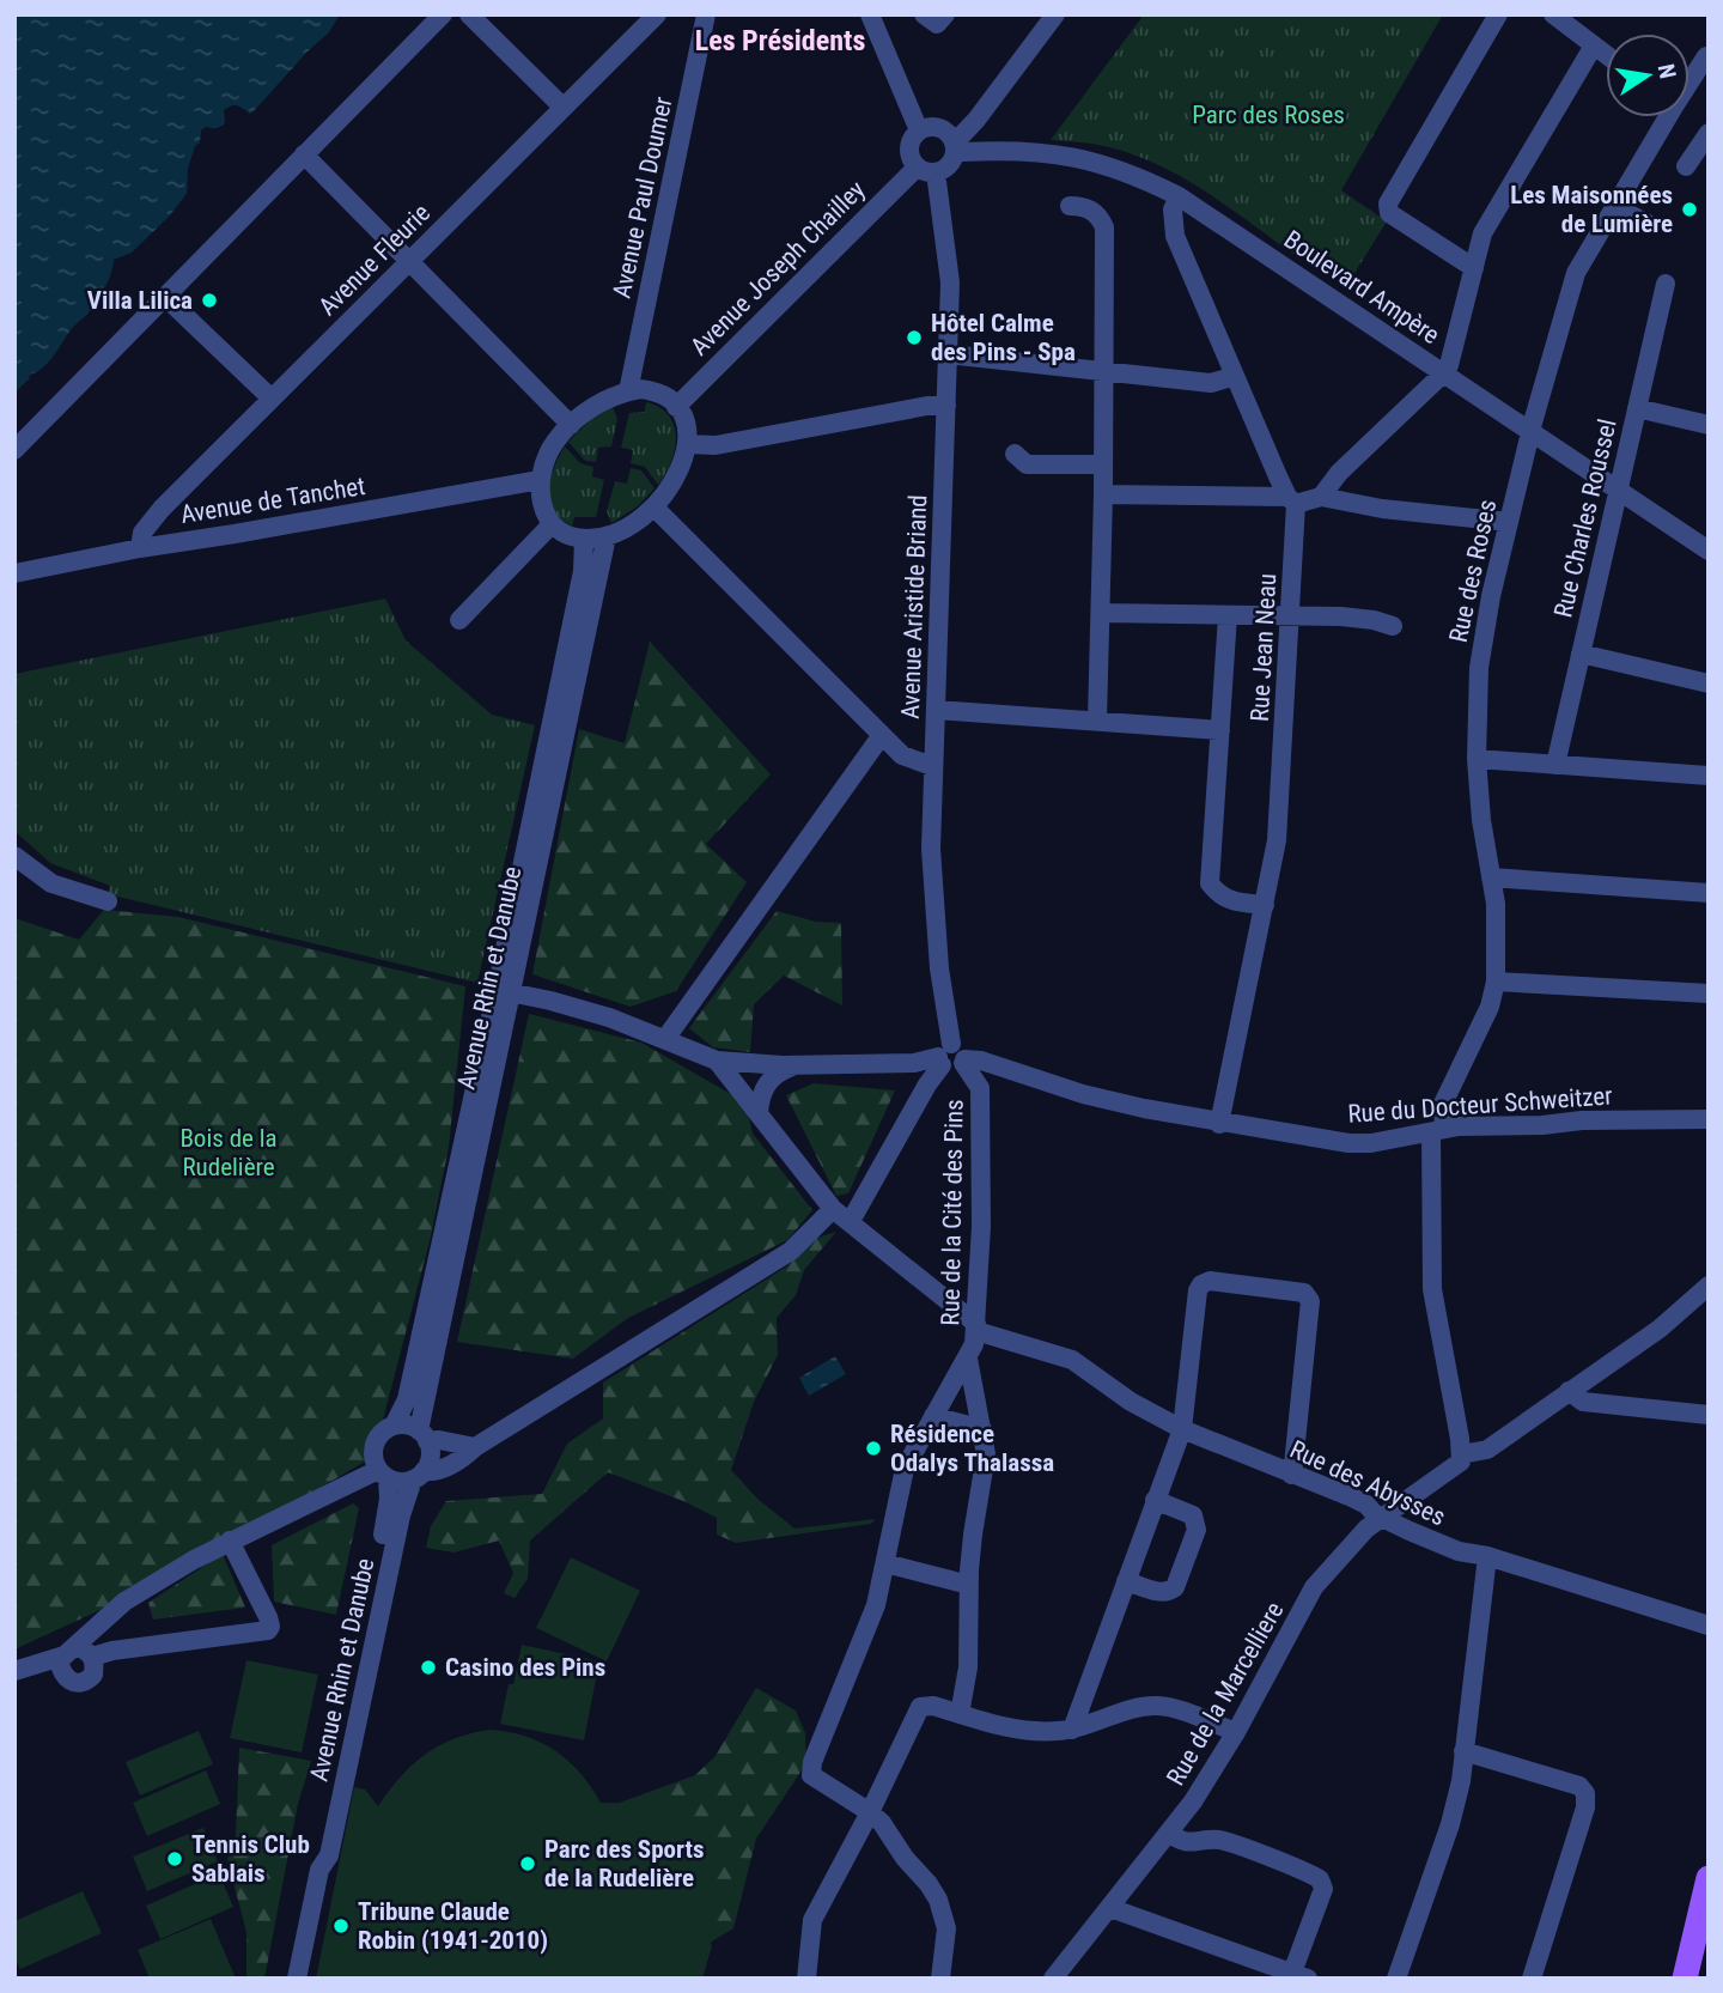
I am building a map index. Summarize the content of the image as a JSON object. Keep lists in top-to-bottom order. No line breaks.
{"streets":{"street":["Avenue Paul Doumer","Avenue Fleurie","Avenue Joseph Chailley","Boulevard Ampère","Avenue de Tanchet","Rue Charles Roussel","Rue des Roses","Avenue Aristide Briand","Rue Jean Neau","Avenue Rhin et Danube","Rue du Docteur Schweitzer","Rue de la Cité des Pins","Rue des Abysses","Rue de la Marcelliere"]},"crossings":[["Avenue Paul Doumer","Avenue Joseph Chailley"],["Avenue Paul Doumer","Avenue de Tanchet"],["Avenue Paul Doumer","Avenue Rhin et Danube"],["Avenue Fleurie","Avenue de Tanchet"],["Avenue Joseph Chailley","Boulevard Ampère"],["Avenue Joseph Chailley","Avenue de Tanchet"],["Avenue Joseph Chailley","Avenue Aristide Briand"],["Avenue Joseph Chailley","Avenue Rhin et Danube"],["Boulevard Ampère","Rue Charles Roussel"],["Boulevard Ampère","Rue des Roses"],["Boulevard Ampère","Avenue Aristide Briand"],["Boulevard Ampère","Rue Jean Neau"],["Avenue de Tanchet","Avenue Rhin et Danube"],["Rue des Roses","Rue du Docteur Schweitzer"],["Rue des Roses","Rue de la Marcelliere"],["Rue Jean Neau","Rue du Docteur Schweitzer"],["Rue du Docteur Schweitzer","Rue de la Cité des Pins"],["Rue de la Cité des Pins","Rue des Abysses"],["Rue des Abysses","Rue de la Marcelliere"]],"districts":["Les Présidents"],"parks":["Parc des Roses","Bois de la Rudelière"],"places":["Les Maisonnées de Lumière","Villa Lilica","Hôtel Calme des Pins - Spa","Résidence Odalys Thalassa","Casino des Pins","Tennis Club Sablais","Parc des Sports de la Rudelière","Tribune Claude Robin (1941-2010)"],"north":"right"}
